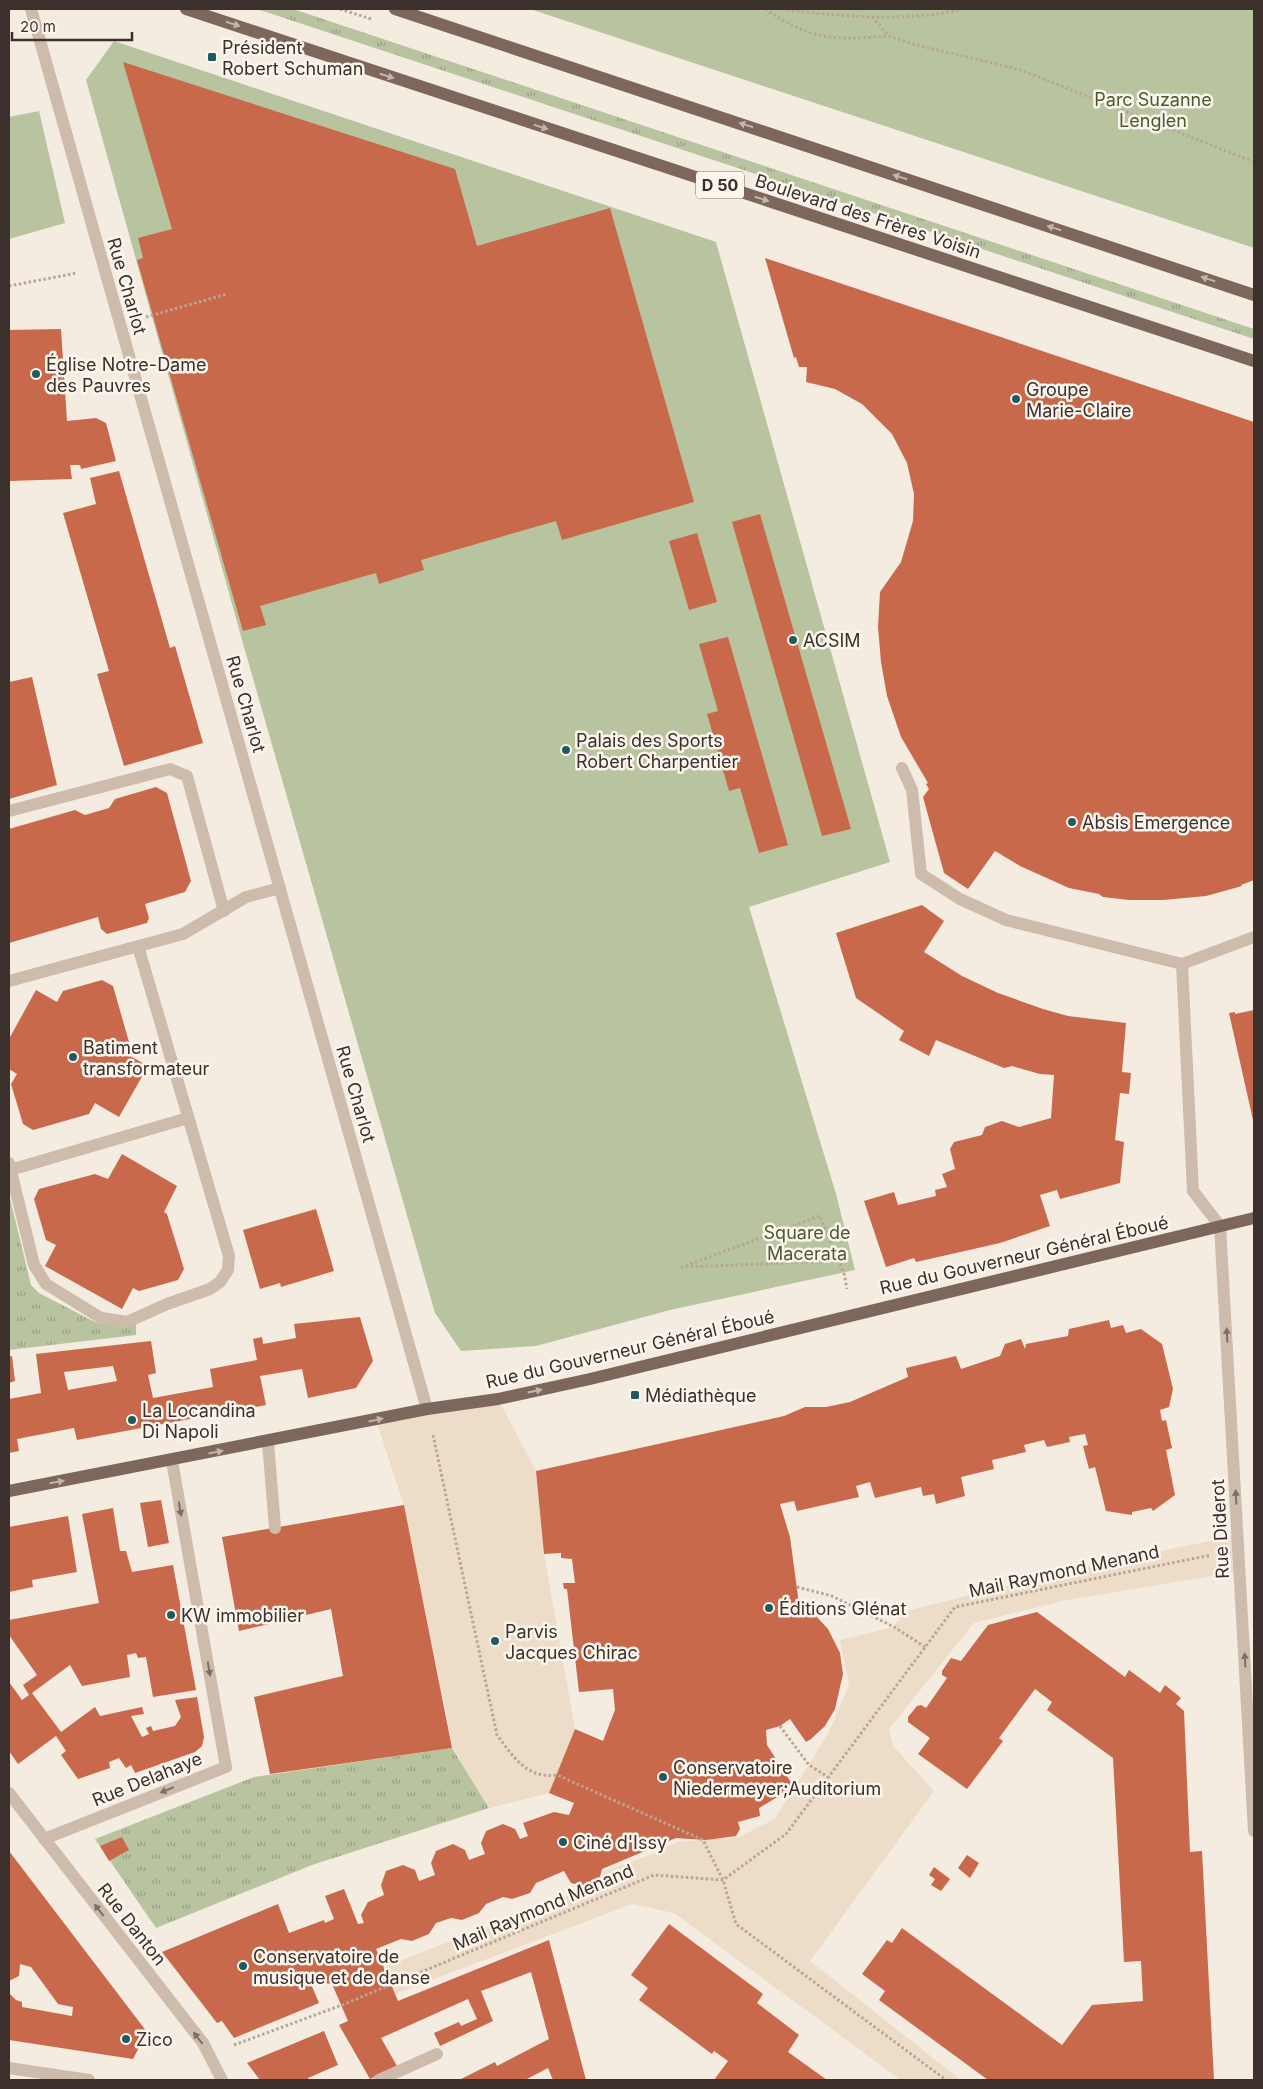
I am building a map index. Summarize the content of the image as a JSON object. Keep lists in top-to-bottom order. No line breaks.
{"streets":{"main road":["D 50","Boulevard des Frères Voisin","Rue du Gouverneur Général Éboué"],"street":["Rue Charlot","Rue Diderot","Rue Delahaye","Rue Danton"],"path":["Mail Raymond Menand"]},"crossings":[["Rue Charlot","Rue du Gouverneur Général Éboué"],["Rue du Gouverneur Général Éboué","Rue Diderot"],["Rue du Gouverneur Général Éboué","Rue Delahaye"],["Rue Diderot","Mail Raymond Menand"],["Mail Raymond Menand","Rue Danton"],["Rue Delahaye","Rue Danton"]],"one_way":["Rue du Gouverneur Général Éboué","Rue Diderot","Rue Danton"],"parks":["Parc Suzanne Lenglen","Square de Macerata"],"places":{"transit":["Président Robert Schuman","Médiathèque"],"other":["Église Notre-Dame des Pauvres","Groupe Marie-Claire","ACSIM","Palais des Sports Robert Charpentier","Absis Emergence","Batiment transformateur","La Locandina Di Napoli","Éditions Glénat","KW immobilier","Parvis Jacques Chirac","Conservatoire Niedermeyer;Auditorium","Ciné d'Issy","Conservatoire de musique et de danse","Zico"]},"scale_bar":"20 m"}
